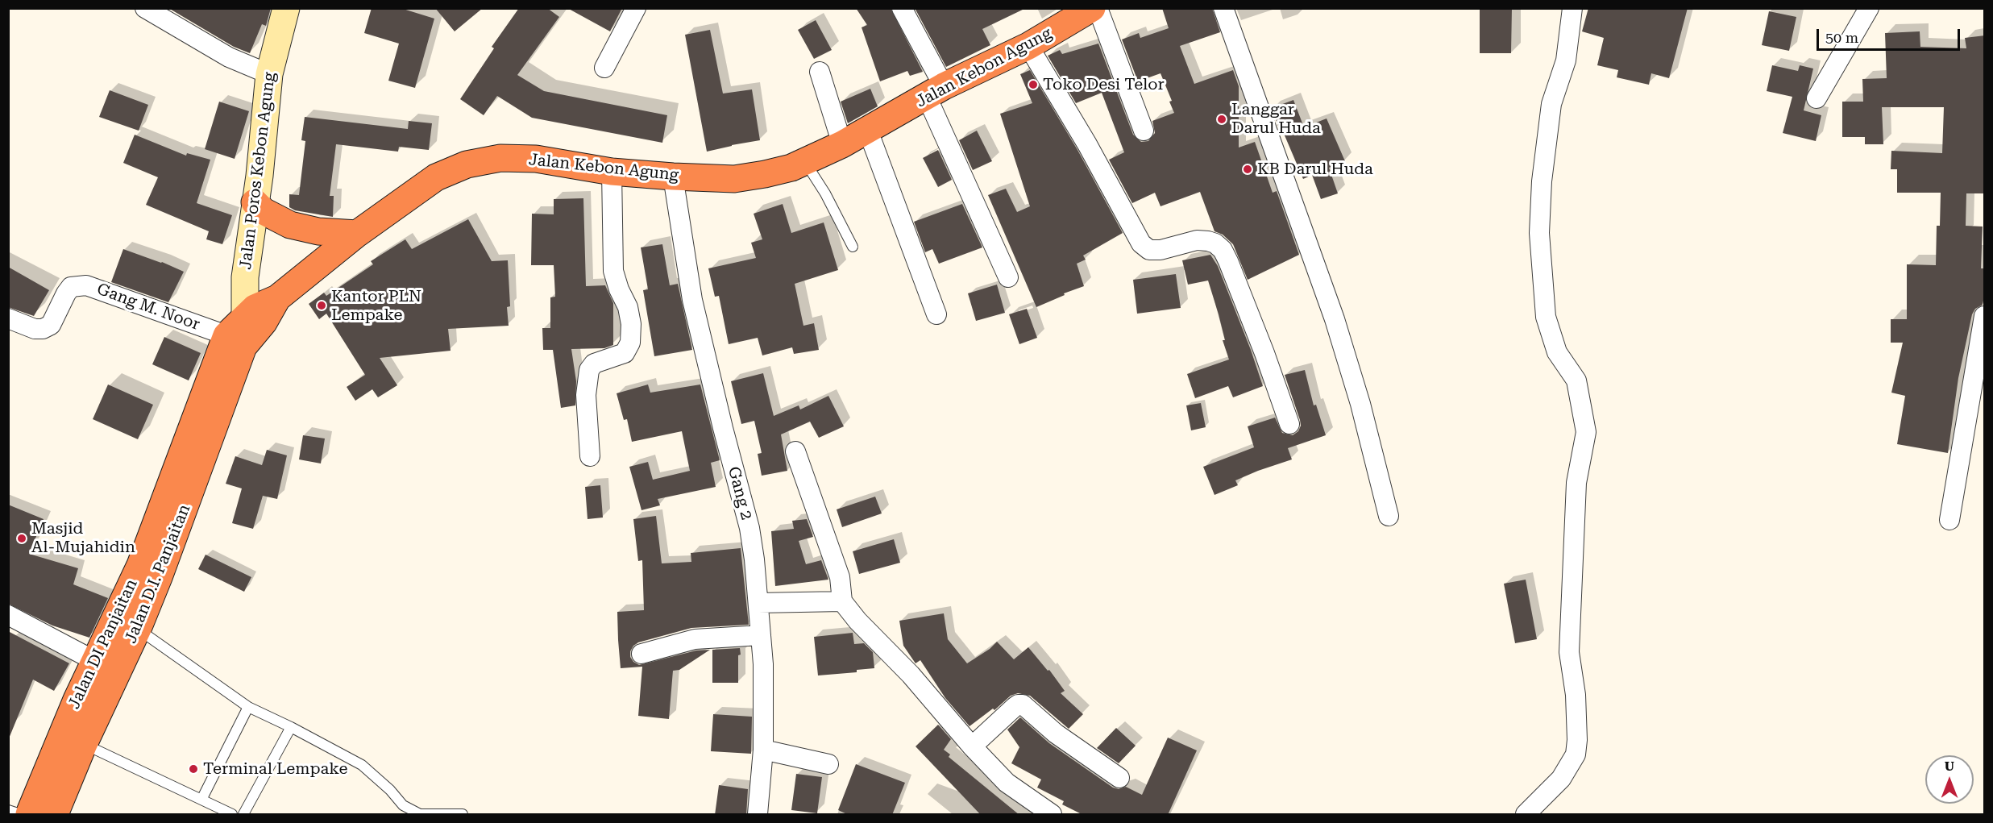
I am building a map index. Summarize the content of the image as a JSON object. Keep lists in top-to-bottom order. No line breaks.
{"streets":{"highway":["Jalan Kebon Agung","Jalan D.I. Panjaitan","Jalan DI Panjaitan"],"main road":["Jalan Poros Kebon Agung"],"street":["Gang M. Noor","Gang 2"]},"crossings":[["Jalan Kebon Agung","Jalan Poros Kebon Agung"],["Jalan Kebon Agung","Gang M. Noor"],["Jalan Kebon Agung","Gang 2"],["Jalan Kebon Agung","Jalan DI Panjaitan"],["Jalan Poros Kebon Agung","Gang M. Noor"],["Jalan Poros Kebon Agung","Jalan DI Panjaitan"],["Gang M. Noor","Jalan DI Panjaitan"],["Jalan D.I. Panjaitan","Jalan DI Panjaitan"]],"places":["Toko Desi Telor","Langgar Darul Huda","KB Darul Huda","Kantor PLN Lempake","Masjid Al-Mujahidin","Terminal Lempake"],"scale_bar":"50 m","north":"top"}
